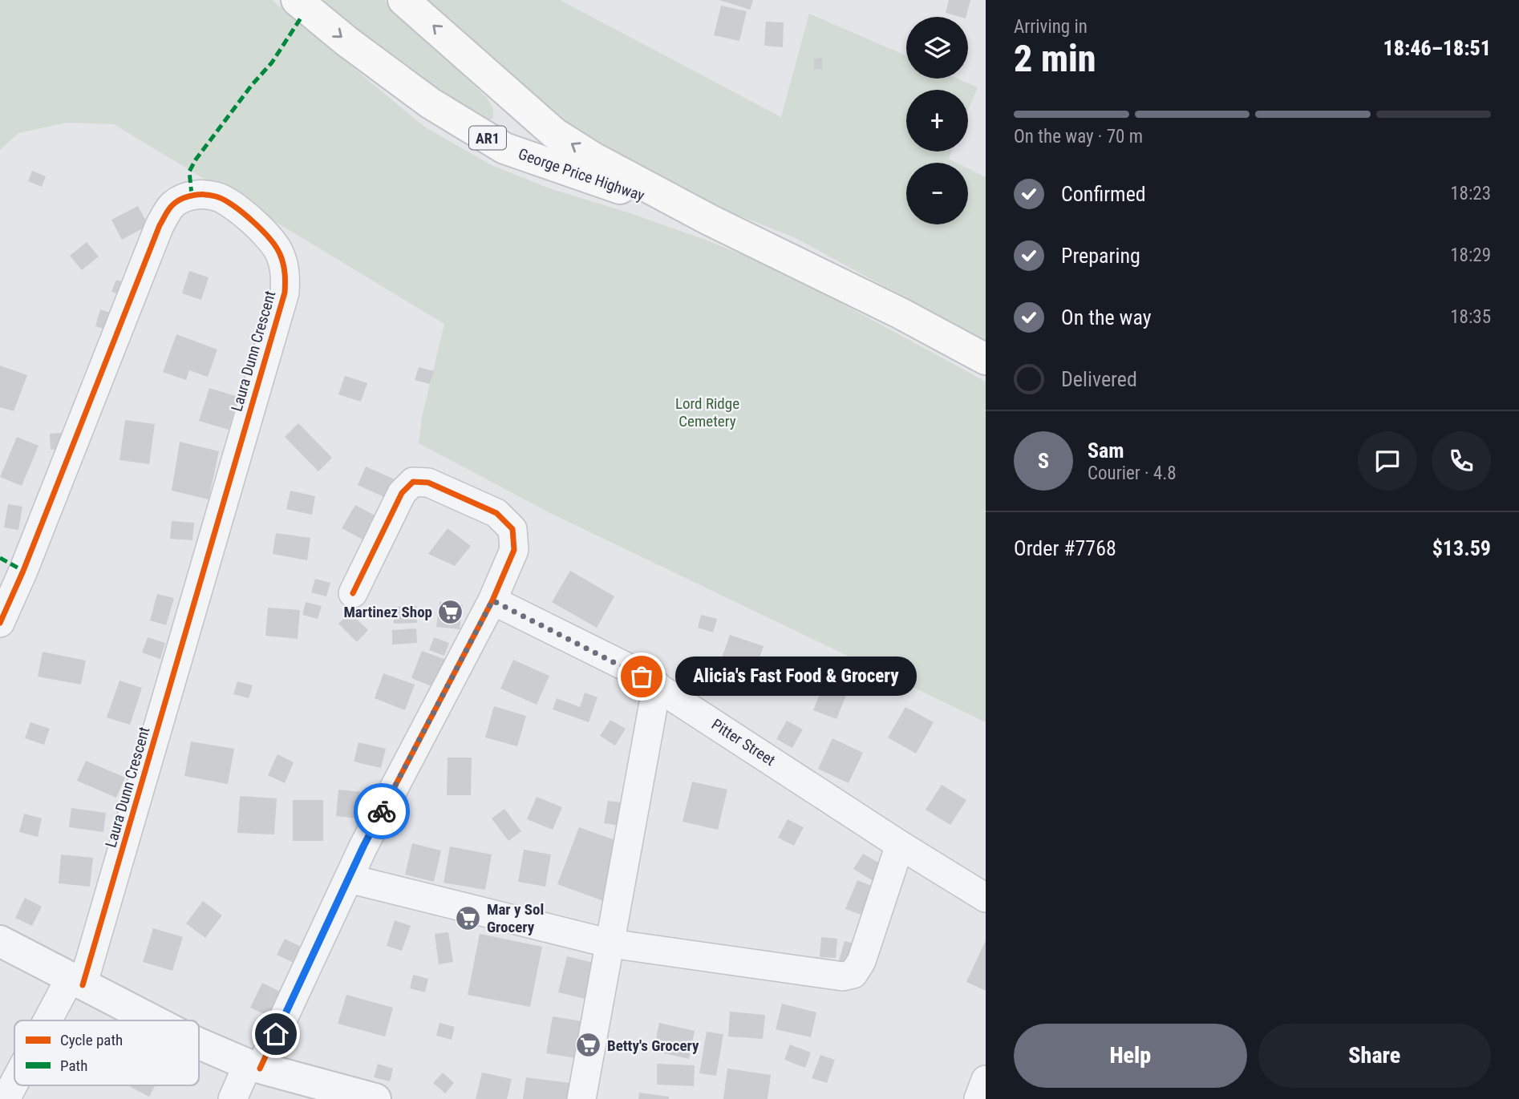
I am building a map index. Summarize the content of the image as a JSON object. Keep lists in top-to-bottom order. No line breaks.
{"streets":{"main road":["AR1","George Price Highway"],"street":["Laura Dunn Crescent","Pitter Street"]},"parks":["Lord Ridge Cemetery"],"places":{"supermarket":["Martinez Shop","Mar y Sol Grocery","Betty's Grocery"],"other":["Alicia's Fast Food & Grocery"]},"legend":["Cycle path","Path"],"page":{"heading":["2 min","Arriving in","18:46–18:51"],"panel":["Sam","Courier · 4.8","Order #7768","$13.59"],"map_buttons":["+","−"],"bar":"On the way · 70 m","list":[["Confirmed","18:23"],["Preparing","18:29"],["On the way","18:35"],"Delivered"],"round":"S","bubble":"Alicia's Fast Food & Grocery","buttons":["Help","Share"]}}
